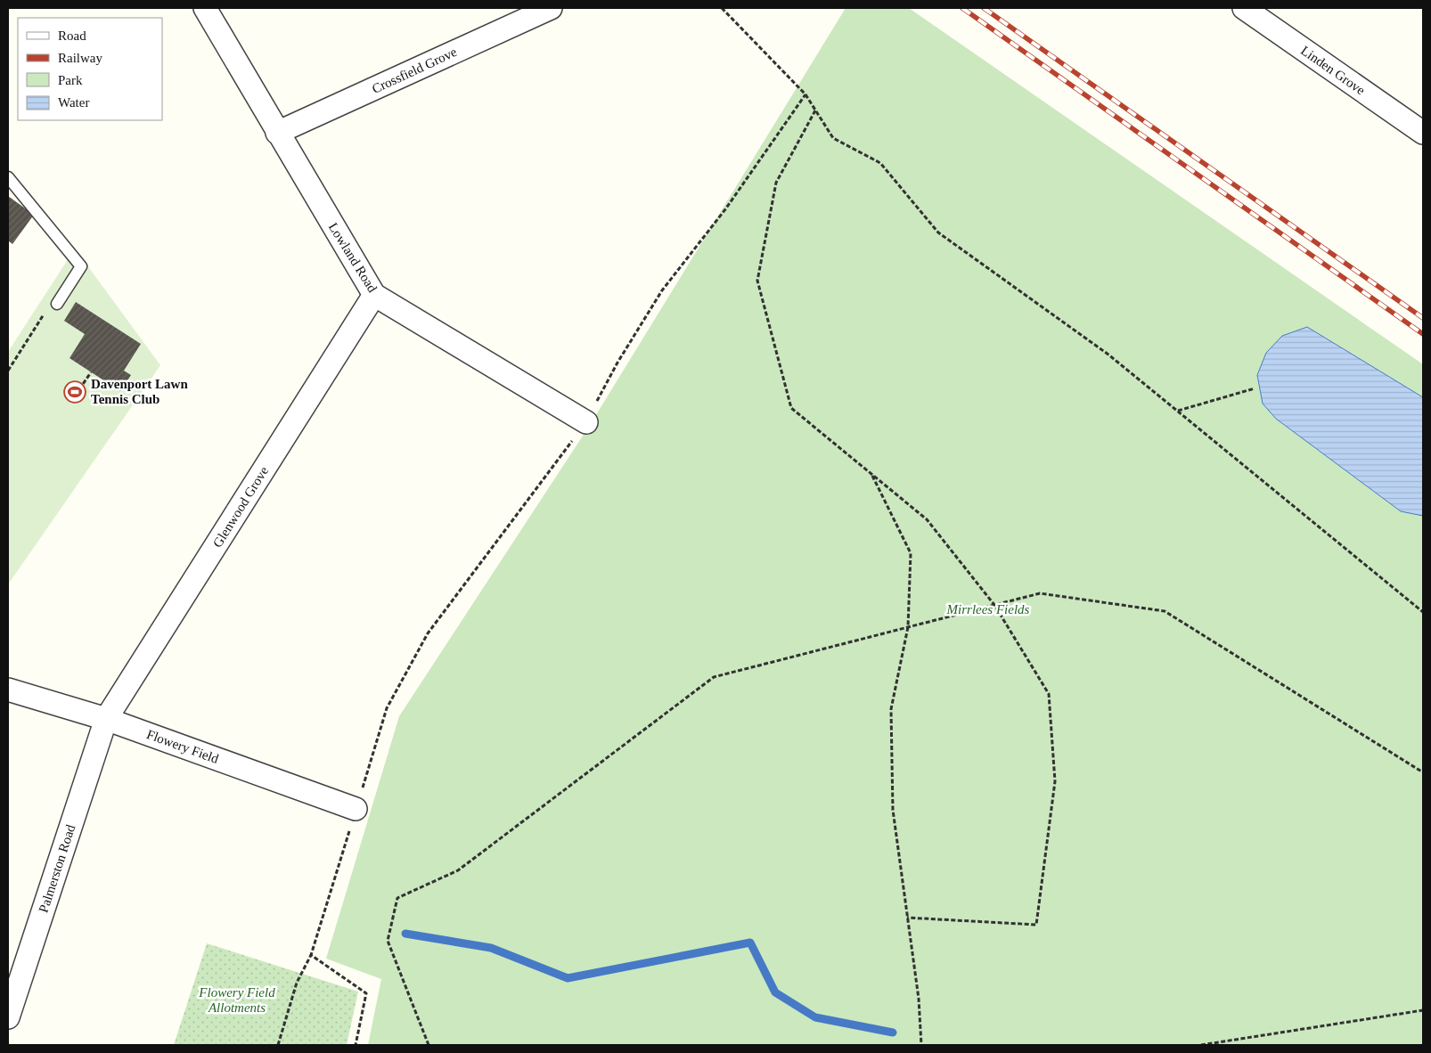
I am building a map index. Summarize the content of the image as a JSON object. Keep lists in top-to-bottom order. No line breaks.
{"streets":{"street":["Crossfield Grove","Linden Grove","Lowland Road","Glenwood Grove","Flowery Field","Palmerston Road"]},"crossings":[["Crossfield Grove","Lowland Road"],["Lowland Road","Glenwood Grove"],["Glenwood Grove","Flowery Field"],["Glenwood Grove","Palmerston Road"],["Flowery Field","Palmerston Road"]],"parks":["Mirrlees Fields","Flowery Field Allotments"],"places":{"sports":["Davenport Lawn Tennis Club"]},"legend":["Road","Railway","Park","Water"]}
